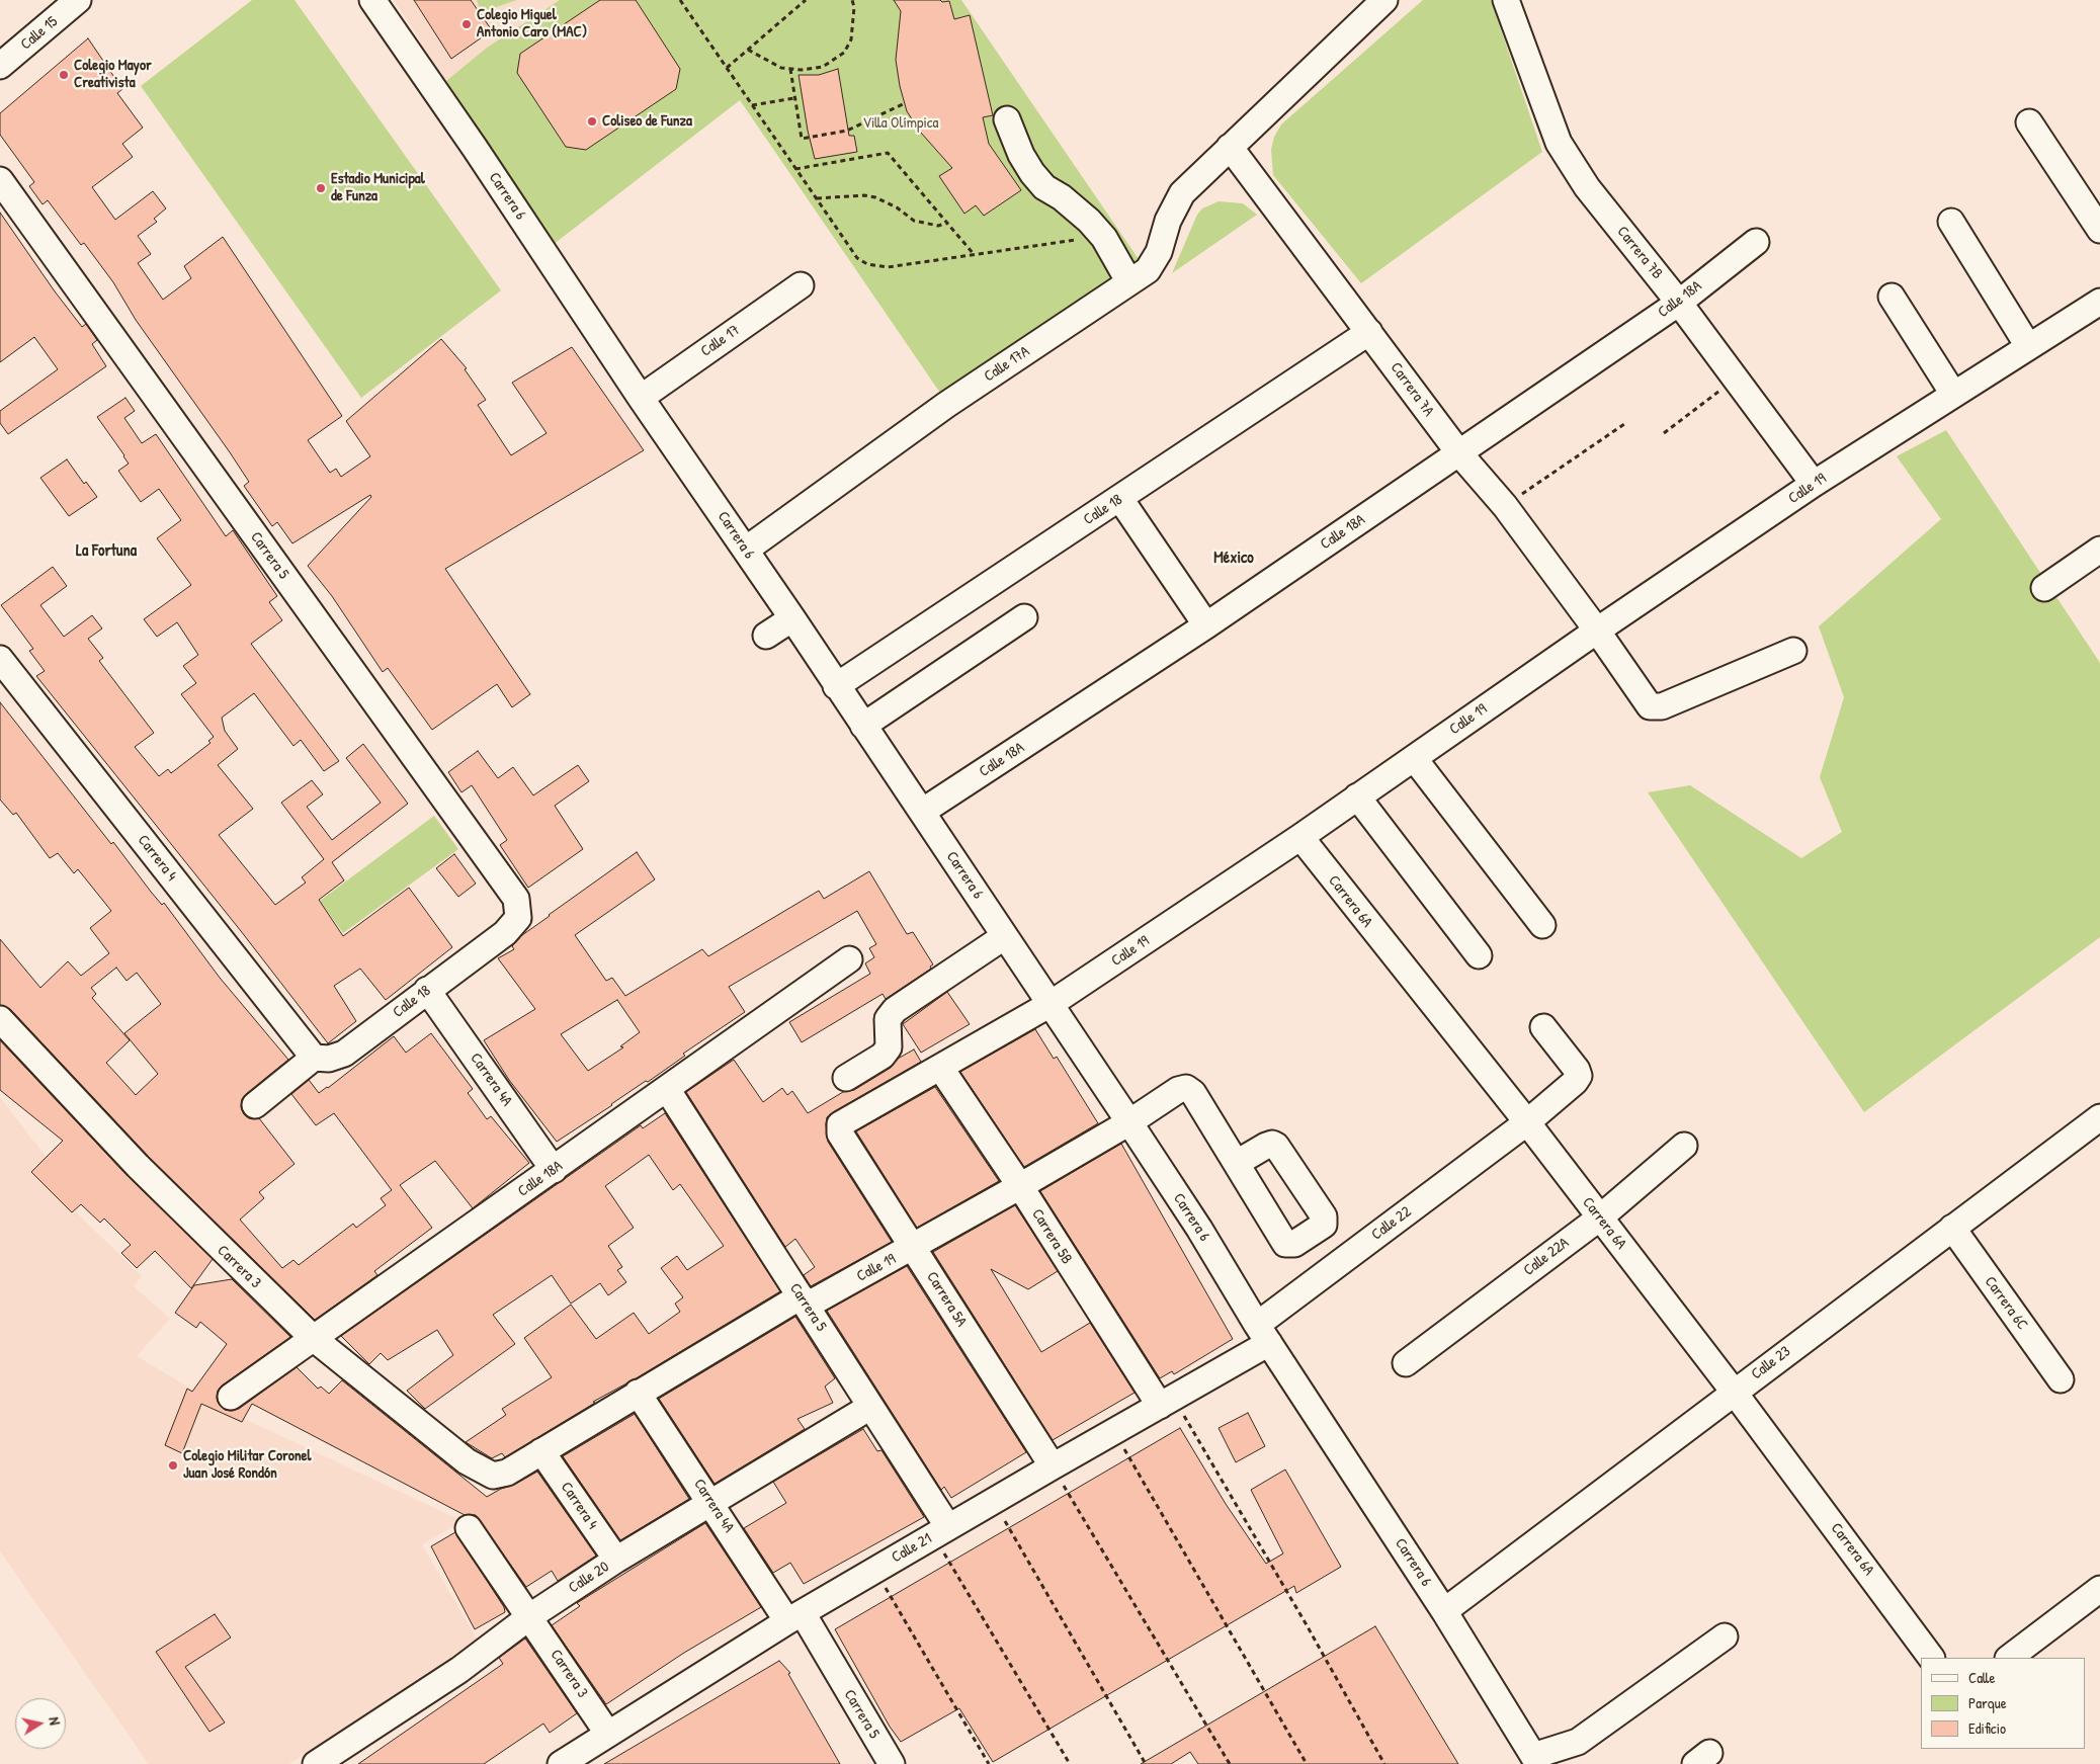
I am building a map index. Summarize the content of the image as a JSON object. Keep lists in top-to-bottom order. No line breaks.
{"streets":{"street":["Calle 15","Carrera 6","Carrera 7B","Calle 18A","Calle 17","Calle 17A","Carrera 7A","Calle 19","Calle 18","Carrera 5","Carrera 4","Carrera 6A","Carrera 4A","Calle 22","Carrera 5B","Calle 22A","Carrera 3","Carrera 5A","Carrera 6C","Calle 23","Calle 21","Calle 20"]},"crossings":[["Carrera 6","Calle 18A"],["Carrera 6","Calle 17"],["Carrera 6","Calle 17A"],["Carrera 6","Calle 19"],["Carrera 6","Calle 18"],["Carrera 6","Calle 22"],["Carrera 6","Calle 23"],["Carrera 6","Calle 21"],["Carrera 7B","Calle 18A"],["Carrera 7B","Calle 19"],["Calle 18A","Carrera 7A"],["Calle 18A","Carrera 5"],["Calle 18A","Carrera 4A"],["Calle 18A","Carrera 3"],["Calle 17A","Carrera 7A"],["Carrera 7A","Calle 19"],["Carrera 7A","Calle 18"],["Calle 19","Carrera 5"],["Calle 19","Carrera 4"],["Calle 19","Carrera 6A"],["Calle 19","Carrera 4A"],["Calle 19","Carrera 5B"],["Calle 19","Carrera 3"],["Calle 19","Carrera 5A"],["Calle 18","Carrera 5"],["Calle 18","Carrera 4"],["Calle 18","Carrera 4A"],["Carrera 5","Carrera 4A"],["Carrera 5","Calle 21"],["Carrera 5","Calle 20"],["Carrera 4","Calle 20"],["Carrera 6A","Calle 22"],["Carrera 6A","Calle 22A"],["Carrera 6A","Calle 23"],["Carrera 4A","Calle 21"],["Carrera 4A","Calle 20"],["Calle 22","Calle 21"],["Carrera 5B","Calle 21"],["Carrera 3","Calle 21"],["Carrera 3","Calle 20"],["Carrera 5A","Calle 21"],["Carrera 6C","Calle 23"]],"districts":["La Fortuna","México"],"parks":["Villa Olímpica"],"places":["Colegio Miguel Antonio Caro (MAC)","Colegio Mayor Creativista","Coliseo de Funza","Estadio Municipal de Funza","Colegio Militar Coronel Juan José Rondón"],"legend":["Calle","Parque","Edificio"],"north":"right"}
